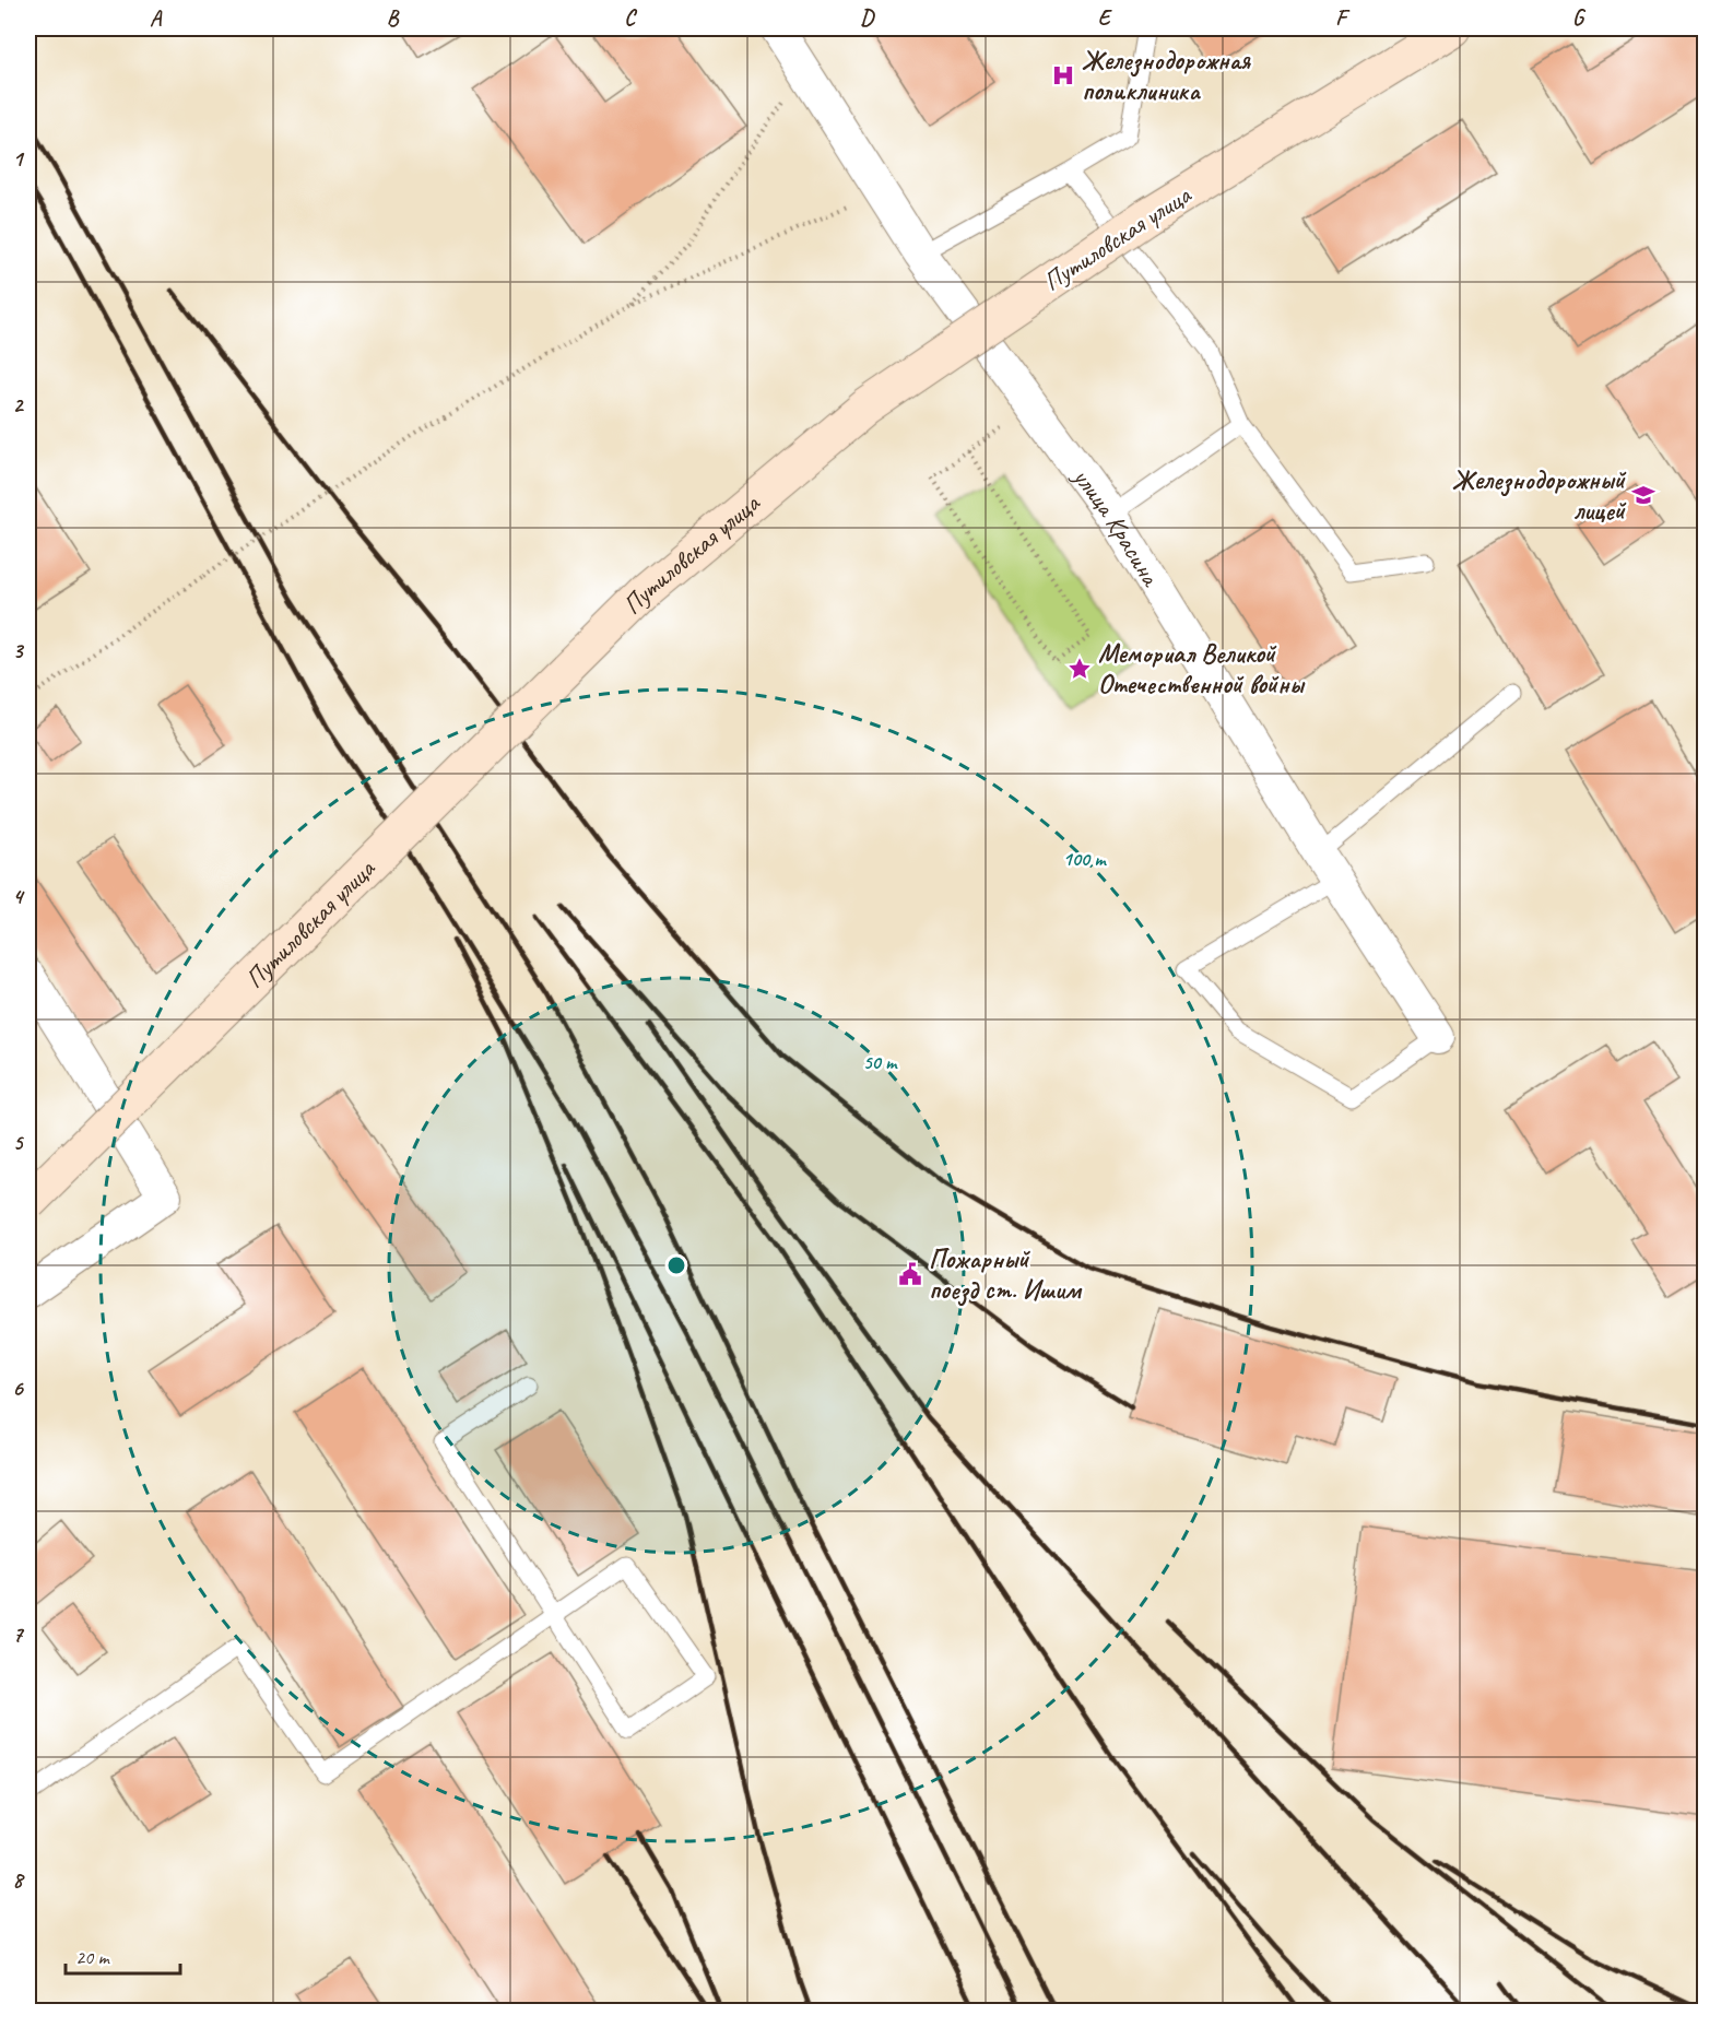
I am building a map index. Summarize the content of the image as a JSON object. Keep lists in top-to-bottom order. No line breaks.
{"streets":{"main road":["Путиловская улица"],"street":["улица Красина"]},"places":{"hospital":["Железнодорожная поликлиника"],"school or university":["Железнодорожный лицей"],"place":["Мемориал Великой Отечественной войны"],"public building":["Пожарный поезд ст. Ишим"]},"scale_bar":"20 m","grid":{"columns":["A","B","C","D","E","F","G"],"rows":["1","2","3","4","5","6","7","8"]},"rings":["100 m","50 m"]}
